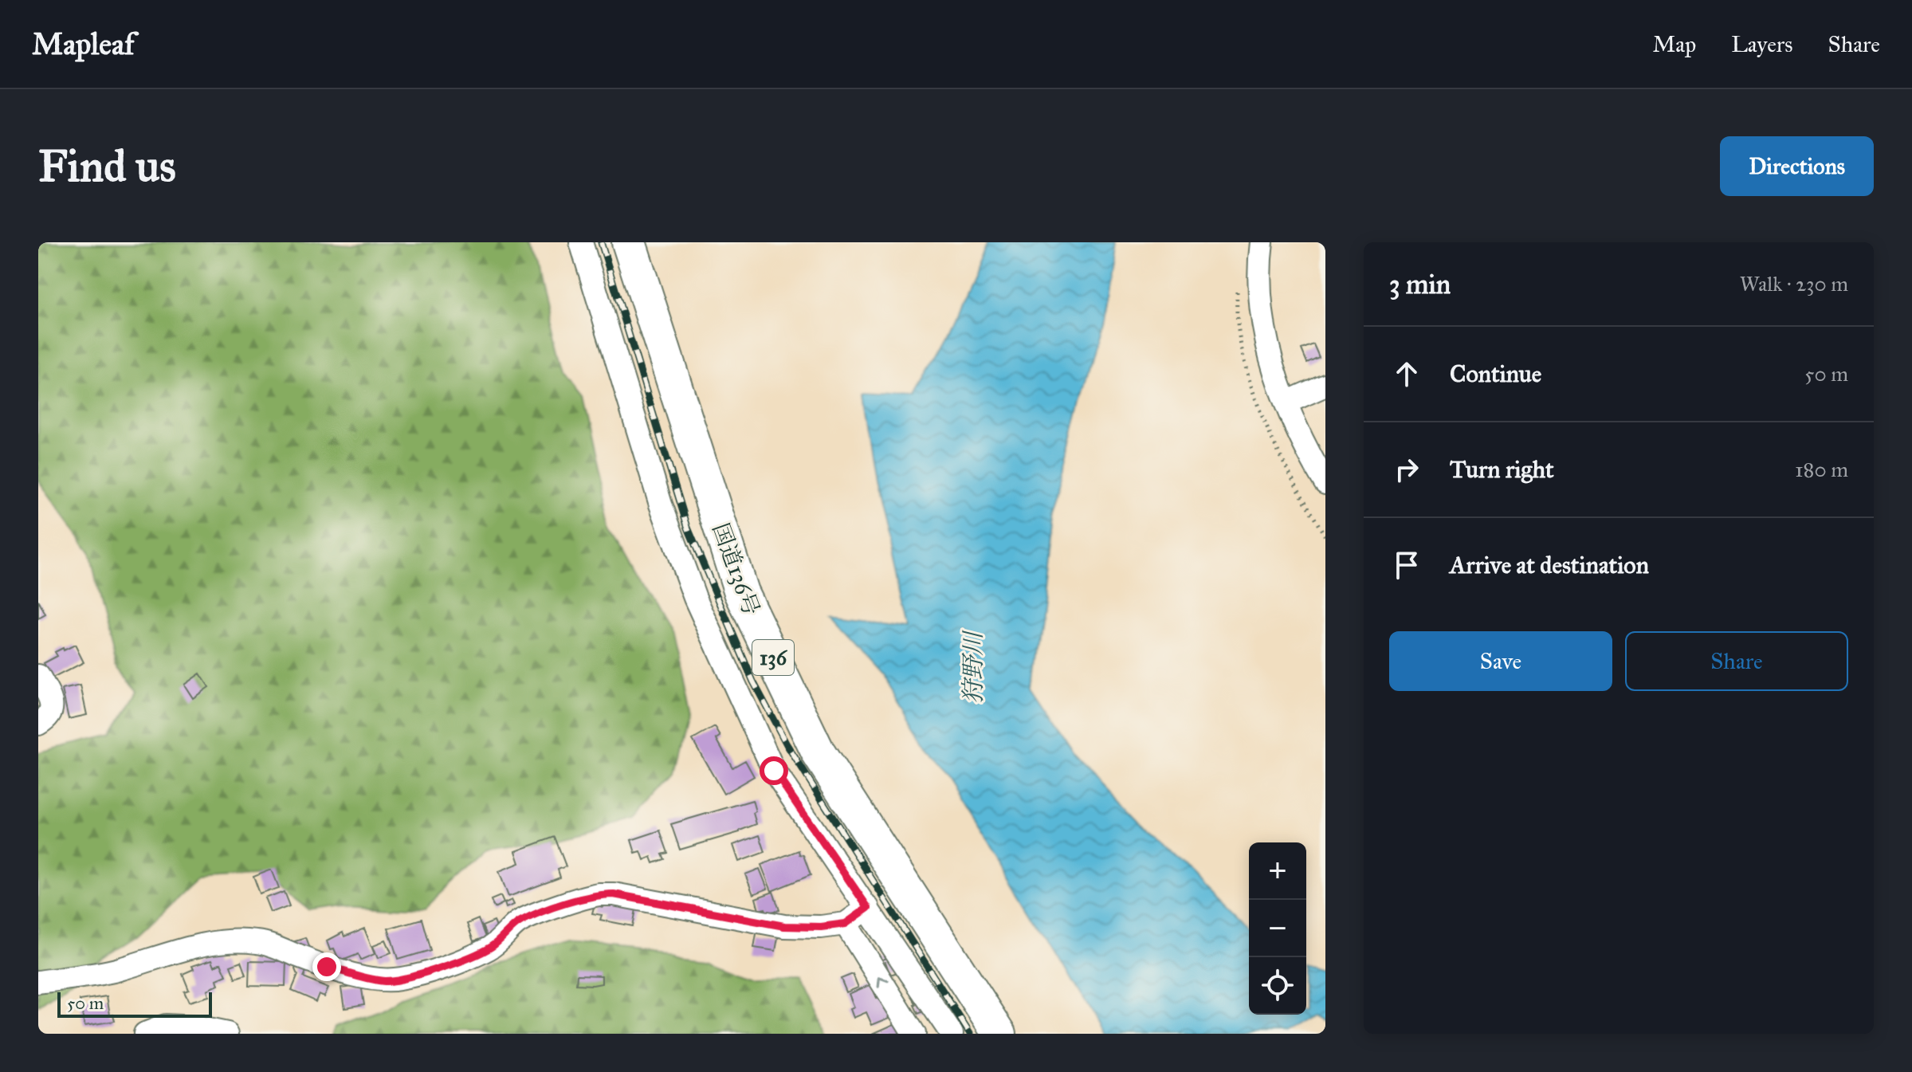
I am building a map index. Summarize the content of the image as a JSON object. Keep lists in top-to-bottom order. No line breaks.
{"streets":{"highway":["国道136号","136"]},"water":["狩野川"],"scale_bar":"50 m","page":{"header":"Mapleaf","nav":["Map","Layers","Share"],"buttons":["Directions",["Save","Share"]],"title":"Find us","heading":["3 min","Walk · 230 m"],"list":[["Continue","50 m"],["Turn right","180 m"],"Arrive at destination"],"map_buttons":["+","−"],"scale":"50 m"}}
